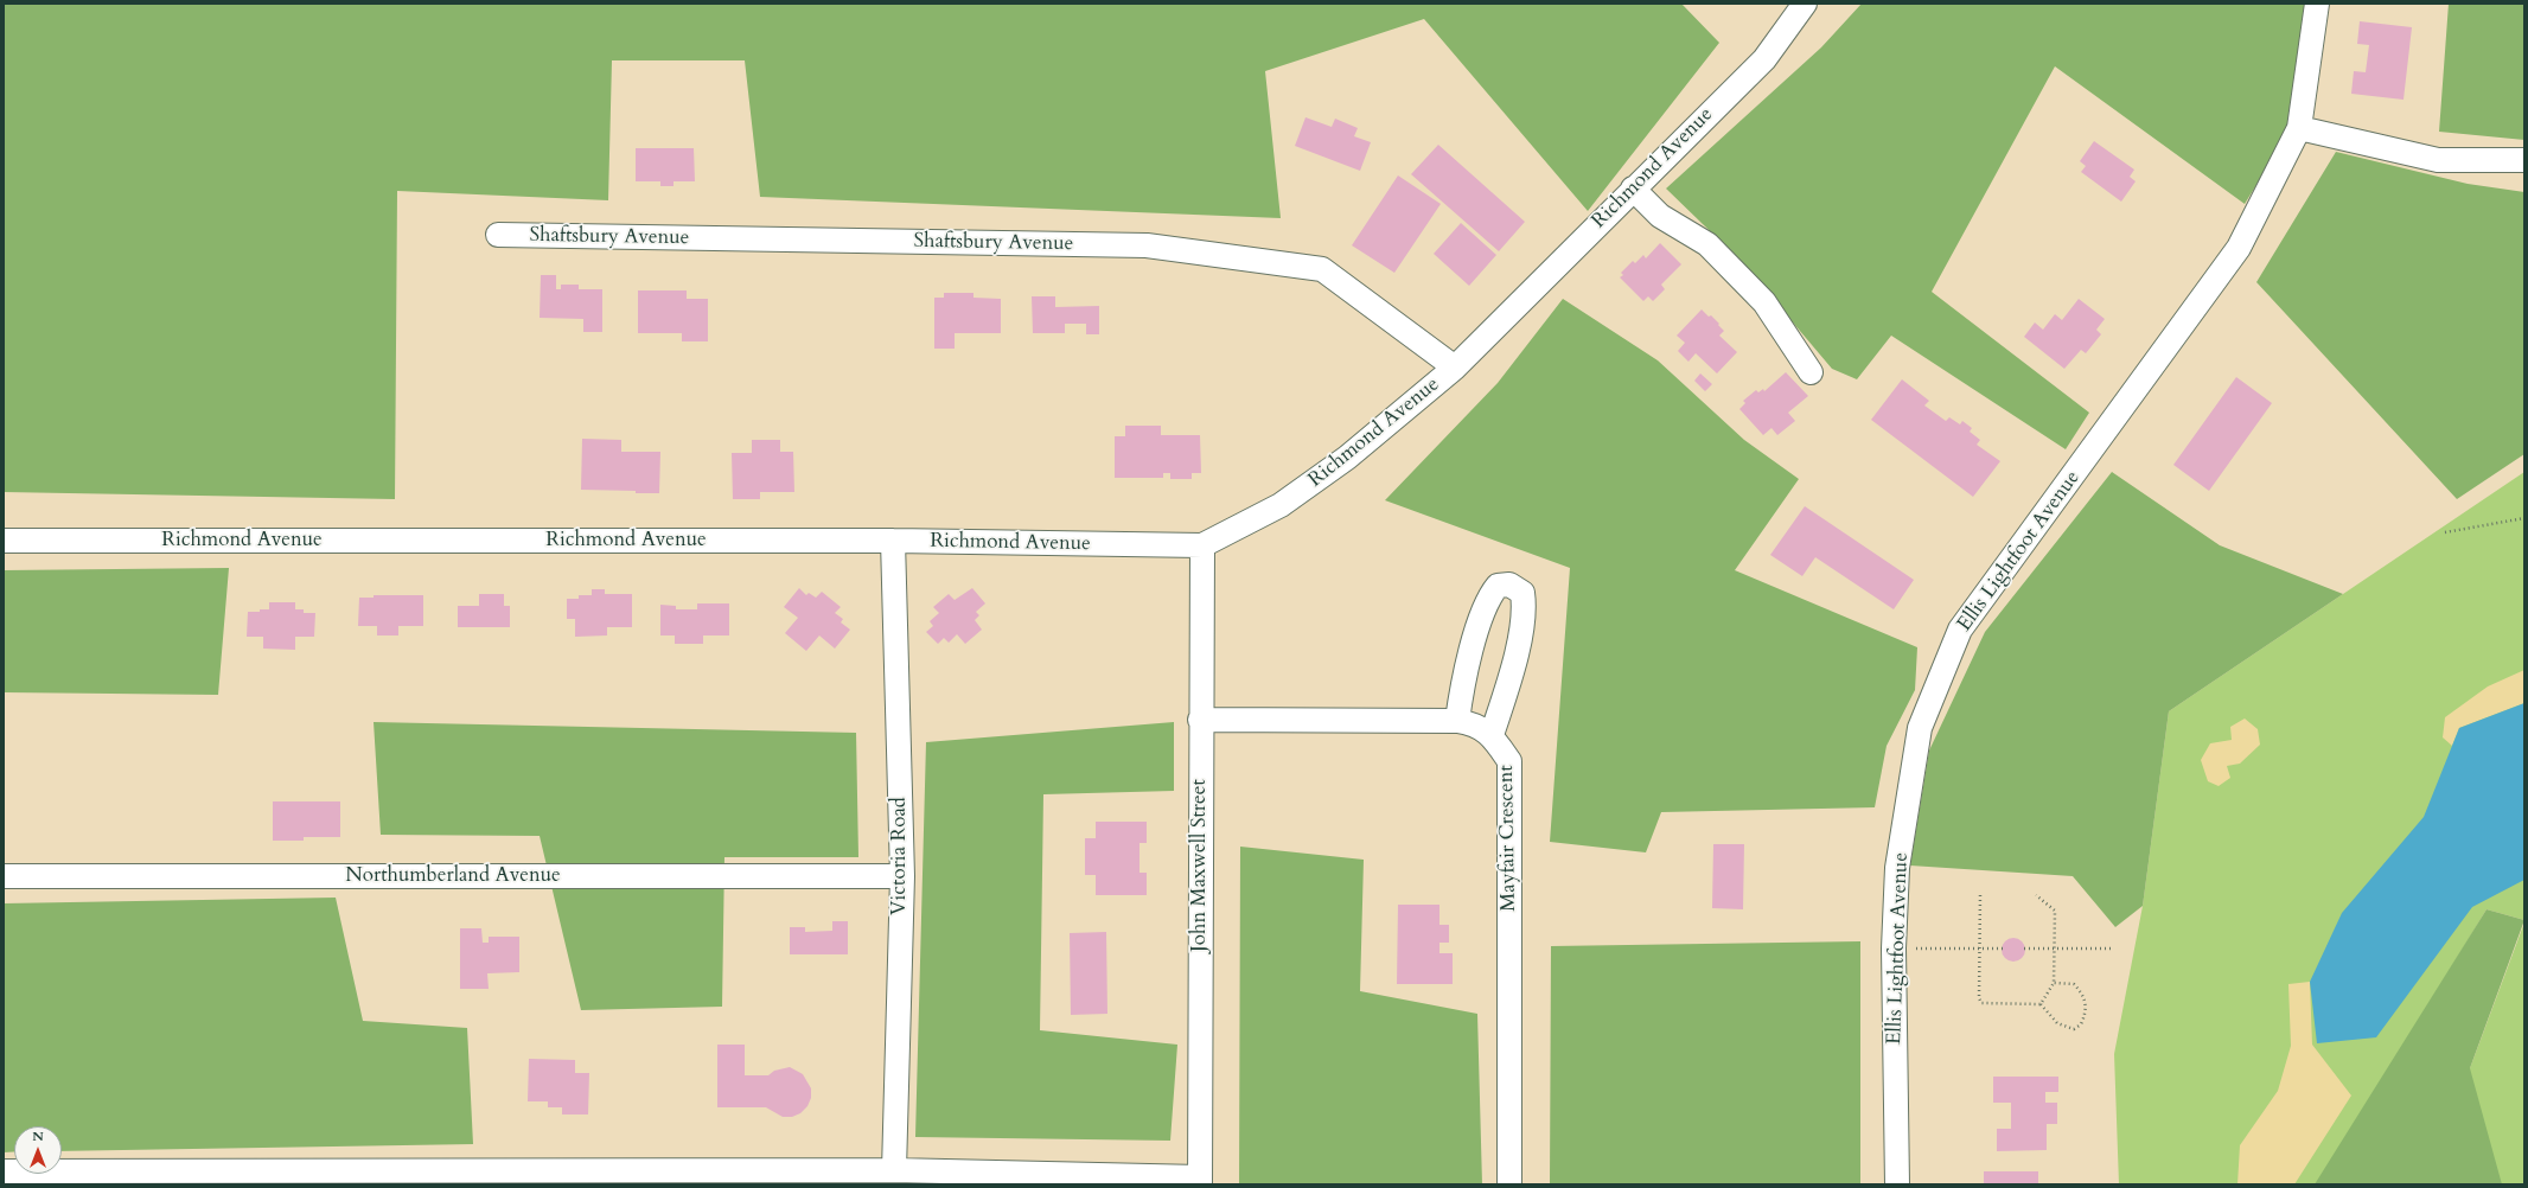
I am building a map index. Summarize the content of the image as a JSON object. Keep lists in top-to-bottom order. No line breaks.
{"streets":{"street":["Richmond Avenue","Shaftsbury Avenue","Ellis Lightfoot Avenue","Mayfair Crescent","Victoria Road","John Maxwell Street","Northumberland Avenue"]},"crossings":[["Richmond Avenue","Shaftsbury Avenue"],["Richmond Avenue","Victoria Road"],["Richmond Avenue","John Maxwell Street"],["Mayfair Crescent","John Maxwell Street"],["Victoria Road","Northumberland Avenue"]],"north":"top"}
